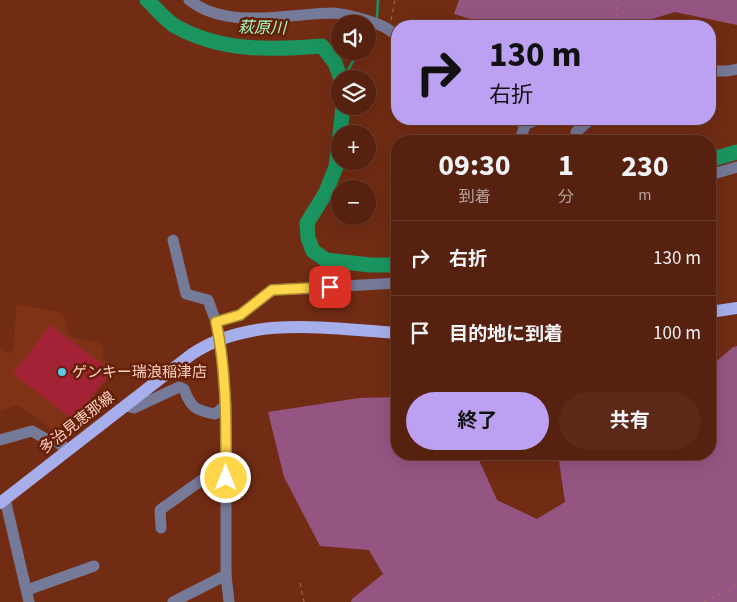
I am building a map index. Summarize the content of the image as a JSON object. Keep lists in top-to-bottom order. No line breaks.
{"streets":{"main road":["多治見恵那線"]},"water":["萩原川"],"places":["ゲンキー瑞浪稲津店"],"page":{"map_buttons":["+","−"],"turn":["130 m","右折"],"eta":["09:30","到着","1","分","230","m"],"list":[{"name":"右折","value":"130 m"},{"name":"目的地に到着","value":"100 m"}],"buttons":["終了","共有"]}}
